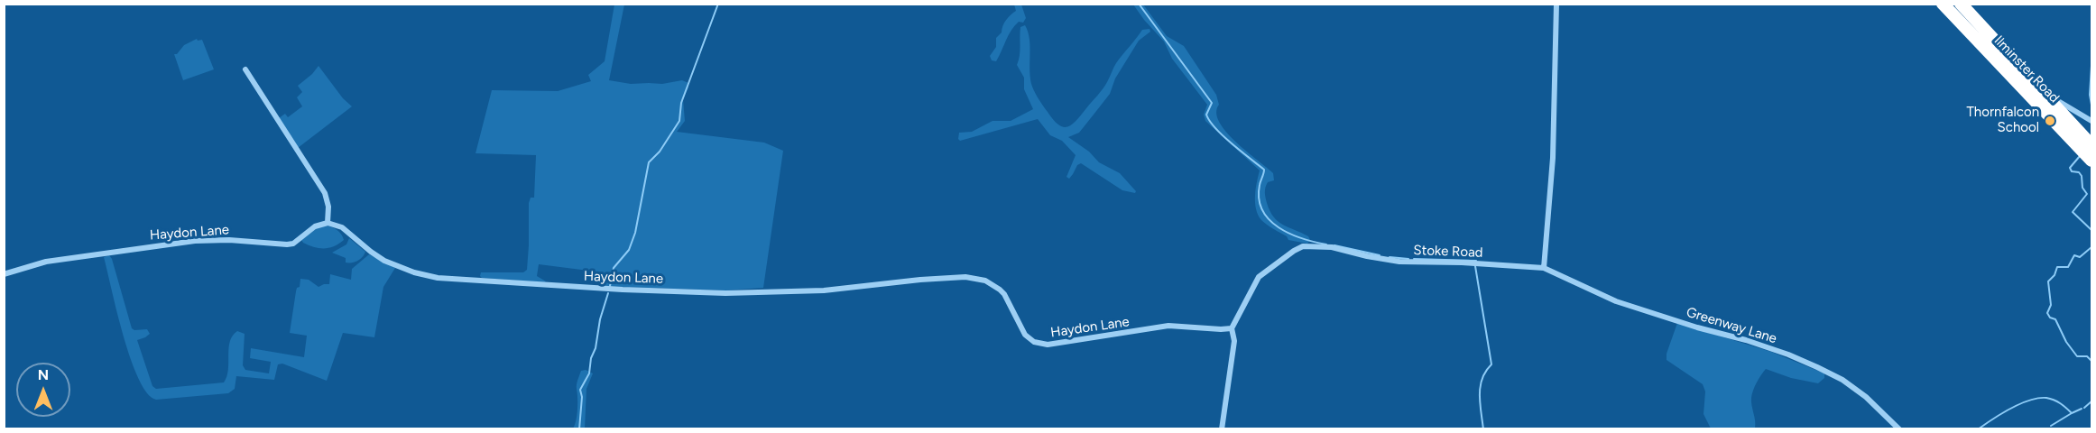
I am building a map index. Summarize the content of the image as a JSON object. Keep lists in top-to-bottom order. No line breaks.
{"streets":{"highway":["Ilminster Road"],"street":["Haydon Lane","Stoke Road","Greenway Lane"]},"crossings":[["Haydon Lane","Stoke Road"],["Stoke Road","Greenway Lane"]],"places":["Thornfalcon School"],"north":"top"}
